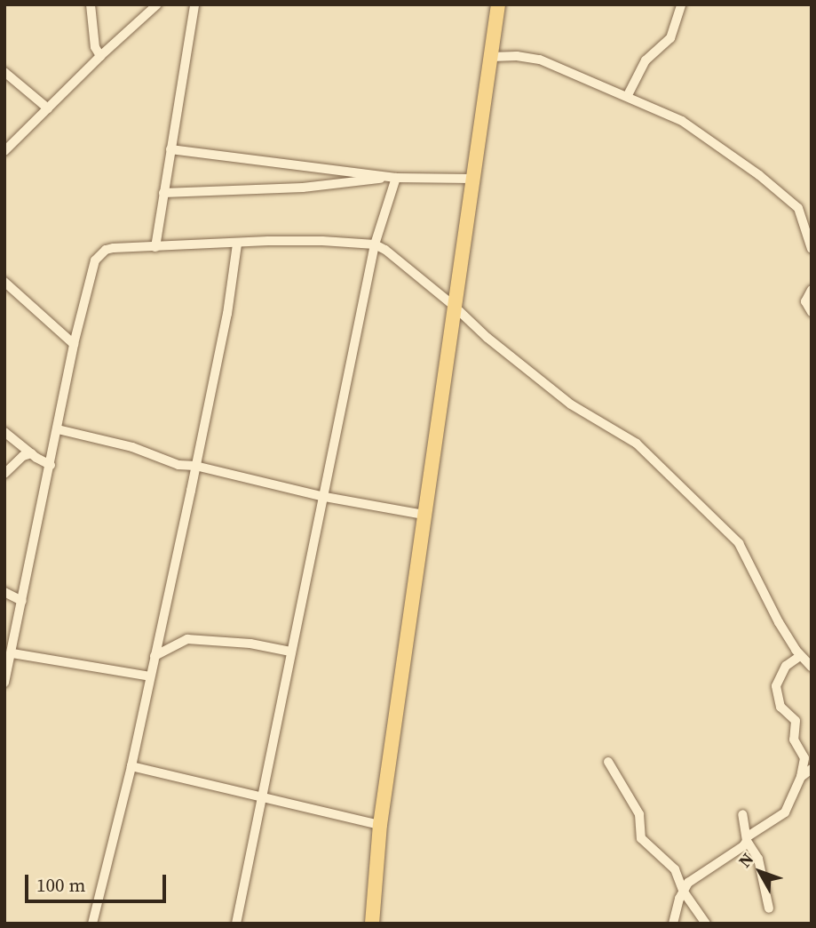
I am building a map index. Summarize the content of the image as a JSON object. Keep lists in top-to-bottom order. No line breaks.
{"scale_bar":"100 m","north":"top left"}
